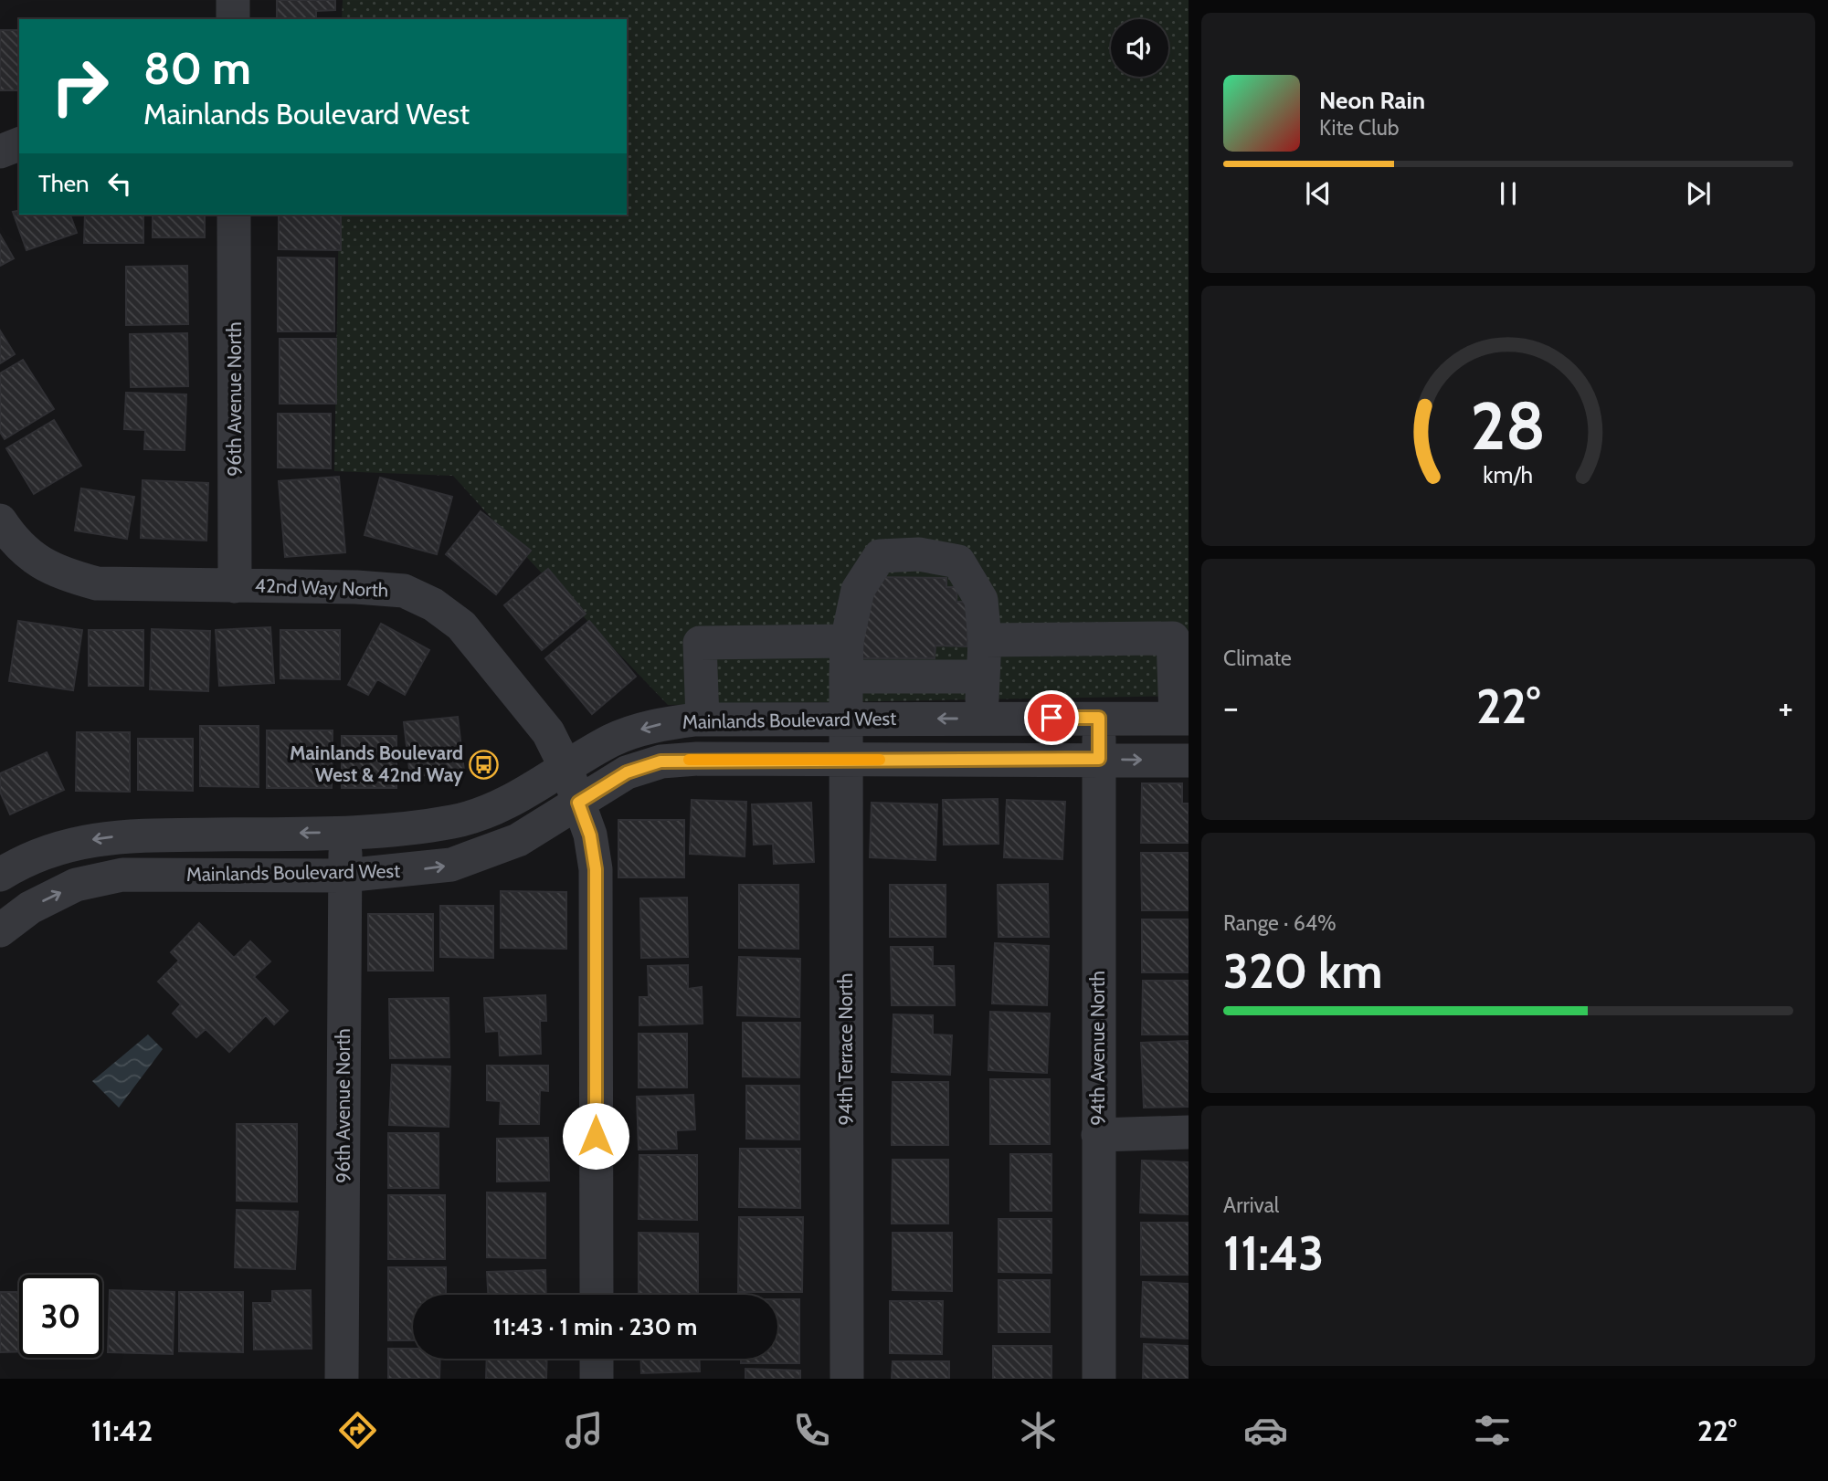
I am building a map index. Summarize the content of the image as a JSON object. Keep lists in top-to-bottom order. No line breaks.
{"streets":{"street":["96th Avenue North","42nd Way North","Mainlands Boulevard West","94th Avenue North","94th Terrace North"]},"crossings":[["96th Avenue North","42nd Way North"],["96th Avenue North","Mainlands Boulevard West"],["42nd Way North","Mainlands Boulevard West"],["Mainlands Boulevard West","94th Avenue North"],["Mainlands Boulevard West","94th Terrace North"]],"places":{"bus stop":["Mainlands Boulevard West & 42nd Way"]},"page":{"turn":["80 m","Mainlands Boulevard West"],"song":["Neon Rain","Kite Club"],"then":"Then","tile":["Climate",["Range · 64%","320 km"],["Arrival","11:43"]],"heat":["−","22°","+"],"limit":"30","trip":"11:43 · 1 min · 230 m","tabs":["11:42","22°"],"gauge":["28","km/h"]}}
